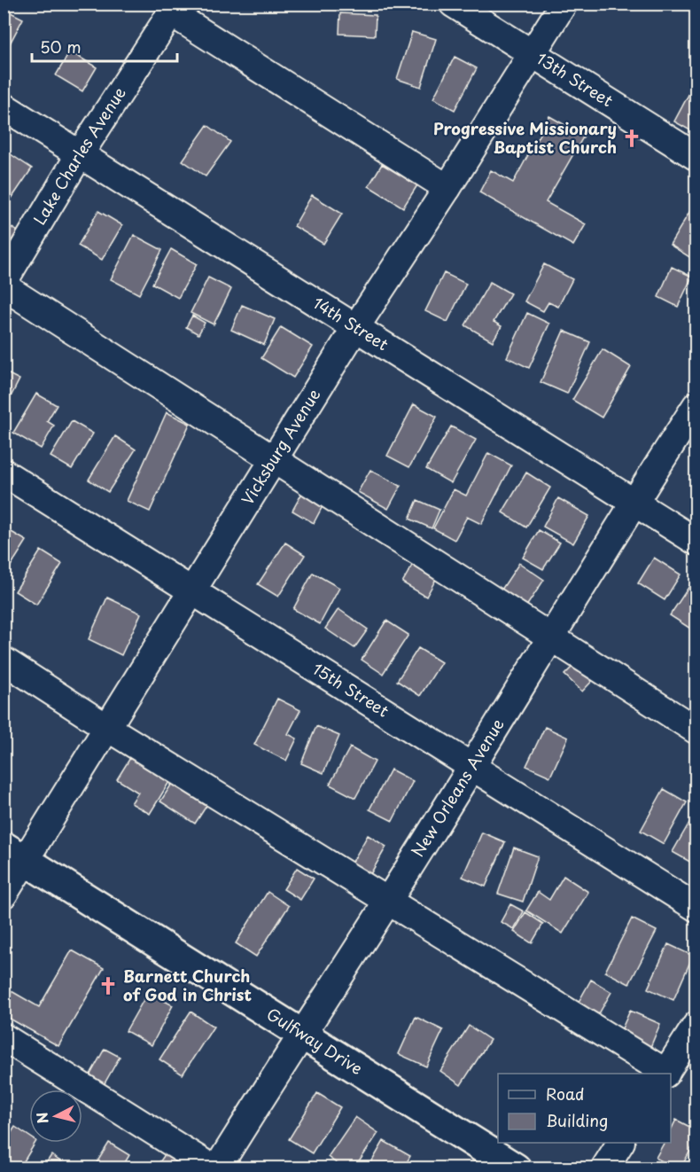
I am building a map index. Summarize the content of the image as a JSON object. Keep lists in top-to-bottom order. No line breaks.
{"streets":{"main road":["Gulfway Drive"],"street":["13th Street","Lake Charles Avenue","14th Street","Vicksburg Avenue","15th Street","New Orleans Avenue"]},"crossings":[["13th Street","Vicksburg Avenue"],["Lake Charles Avenue","14th Street"],["14th Street","Vicksburg Avenue"],["14th Street","New Orleans Avenue"],["Vicksburg Avenue","15th Street"],["Vicksburg Avenue","Gulfway Drive"],["15th Street","New Orleans Avenue"],["New Orleans Avenue","Gulfway Drive"]],"places":{"church":["Progressive Missionary Baptist Church","Barnett Church of God in Christ"]},"legend":["Road","Building"],"scale_bar":"50 m","north":"left"}
